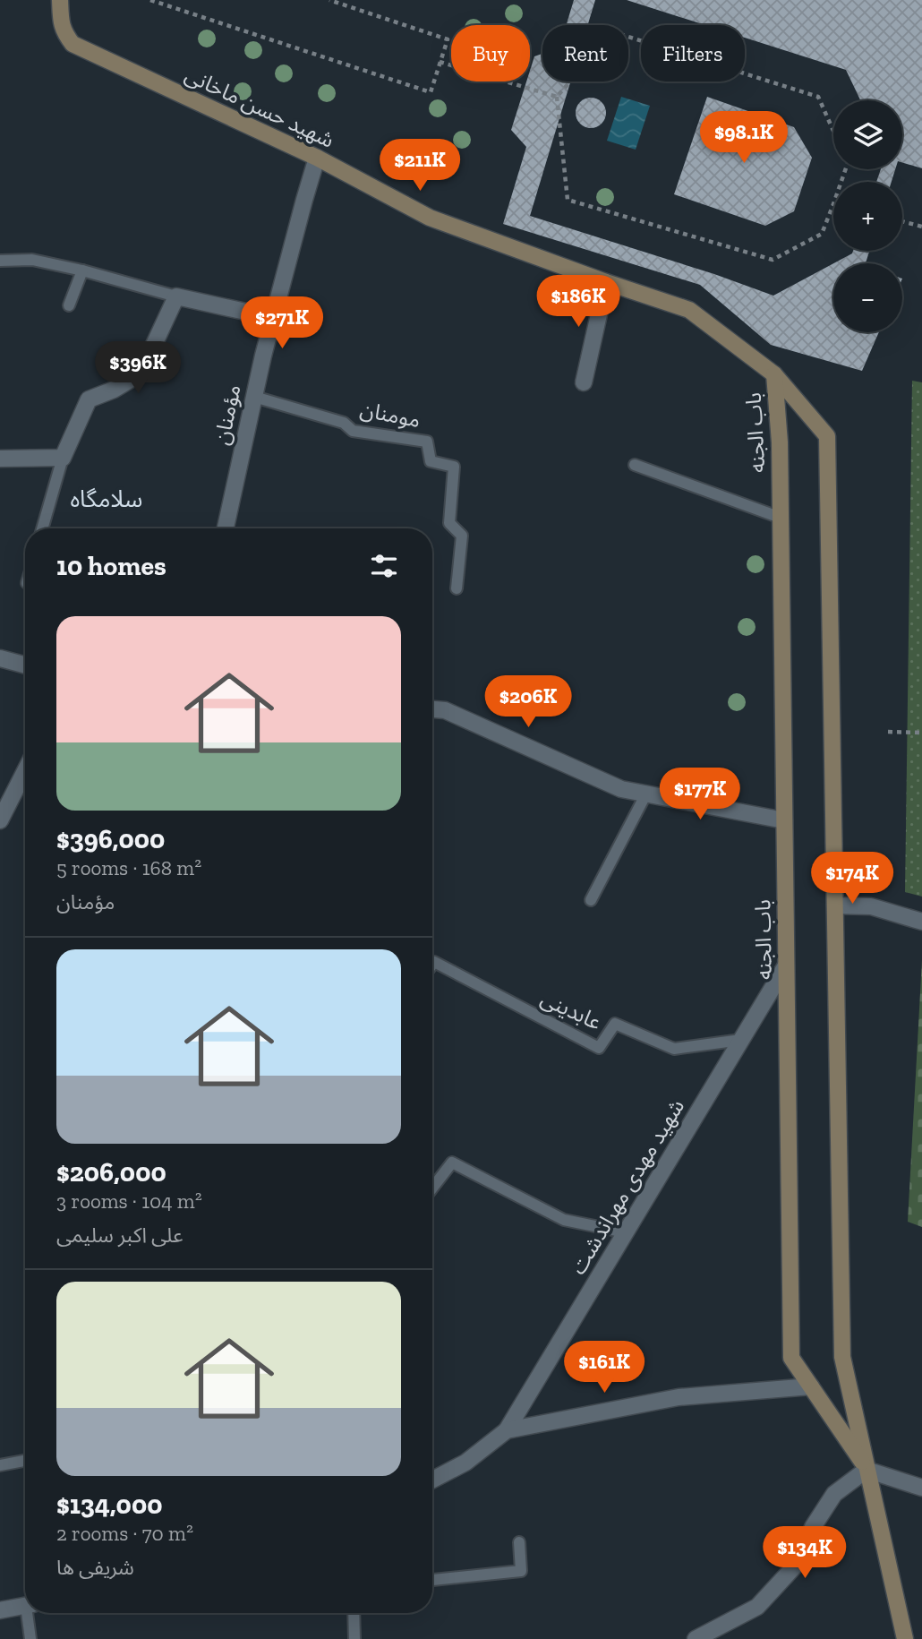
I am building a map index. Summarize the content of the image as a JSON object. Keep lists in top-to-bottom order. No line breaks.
{"streets":{"street":["شهید حسن ماخانی","مؤمنان","باب الجنه","شهید مهدی مهراندشت"],"lane":["مومنان","عابدینی"]},"crossings":[["شهید حسن ماخانی","مؤمنان"],["شهید حسن ماخانی","باب الجنه"],["مؤمنان","مومنان"],["باب الجنه","شهید مهدی مهراندشت"],["عابدینی","شهید مهدی مهراندشت"]],"districts":["سلامگاه"],"page":{"chip":["Buy","Rent","Filters"],"map_buttons":["+","−"],"price":["$98.1K","$211K","$186K","$271K","$396K","$206K","$177K","$174K","$161K","$134K"],"heading":"10 homes","list":[{"name":"$396,000","note":"5 rooms · 168 m² · مؤمنان"},{"name":"$206,000","note":"3 rooms · 104 m² · علی اکبر سلیمی"},{"name":"$134,000","note":"2 rooms · 70 m² · شریفی ها"}]}}
